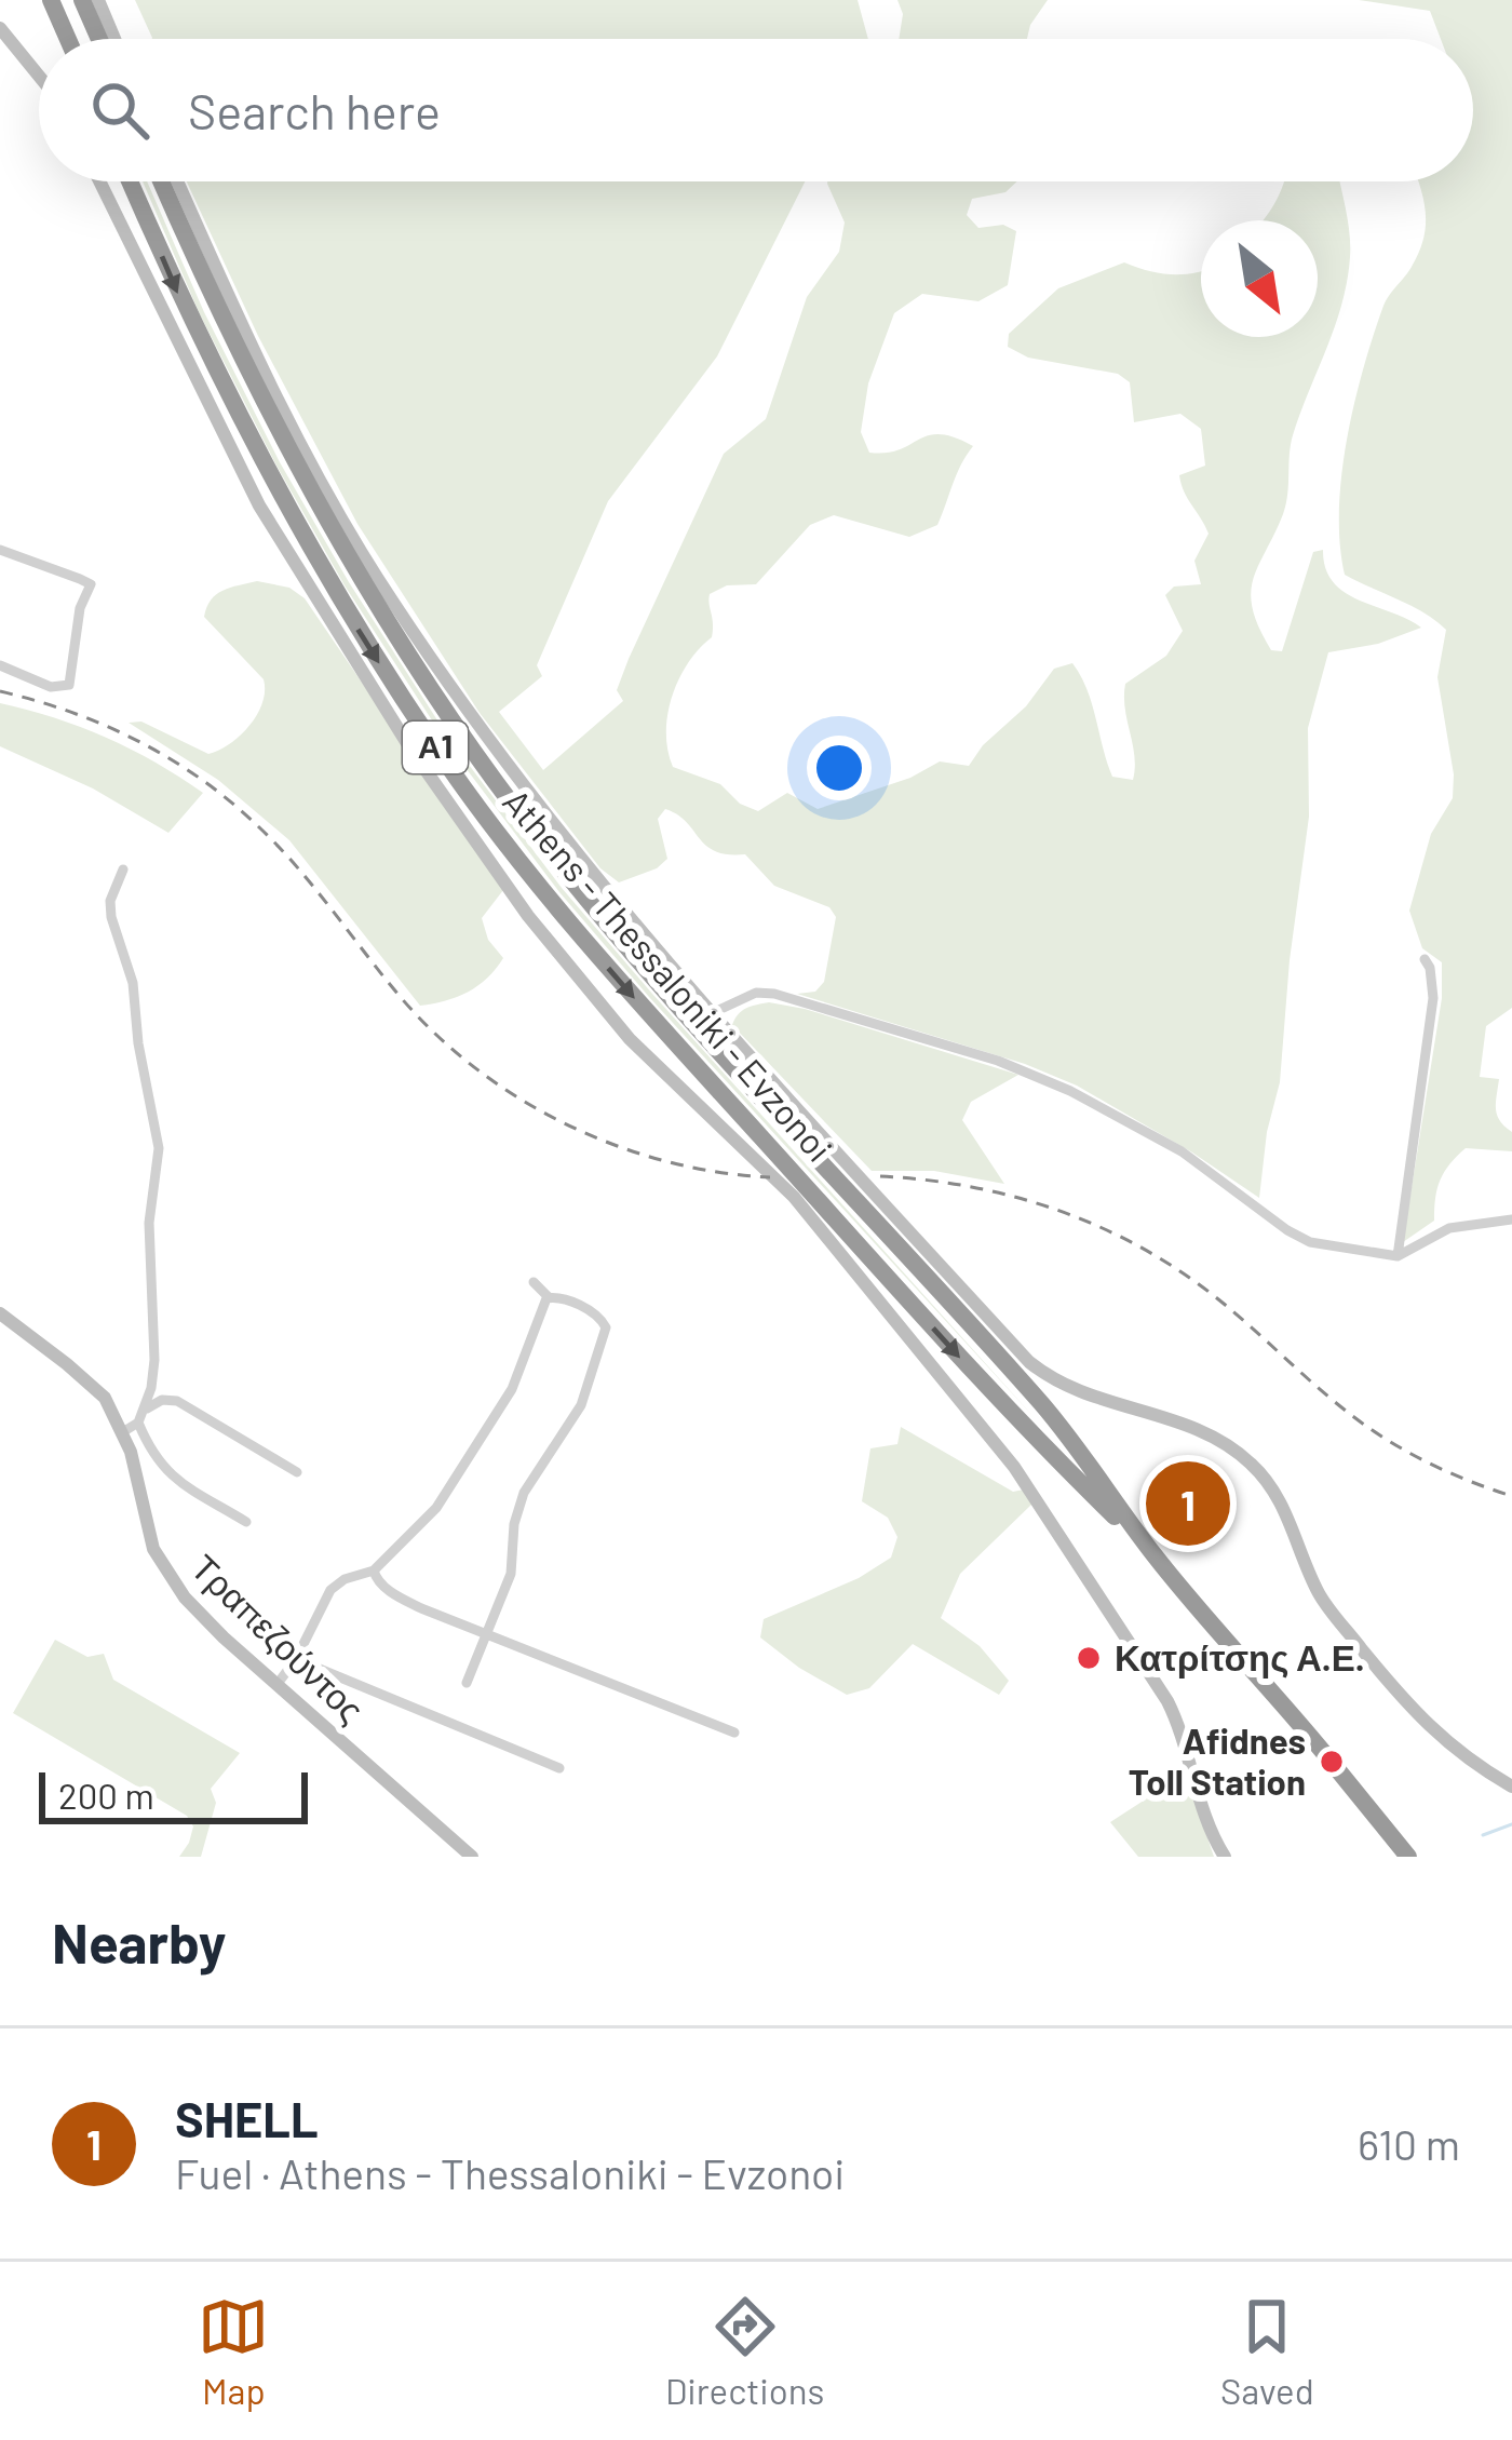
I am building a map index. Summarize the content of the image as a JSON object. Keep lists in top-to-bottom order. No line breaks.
{"streets":{"highway":["Α1","Athens - Thessaloniki - Evzonoi"],"main road":["Τραπεζούντος"]},"places":["Κατρίτσης Α.Ε.","Afidnes Toll Station"],"scale_bar":"200 m","north":"bottom right","page":{"search":"Search here","pins":"1","scale":"200 m","heading":"Nearby","list":[{"mark":"1","name":"SHELL","note":"Fuel · Athens - Thessaloniki - Evzonoi","value":"610 m"}],"nav":["Map","Directions","Saved"]}}
